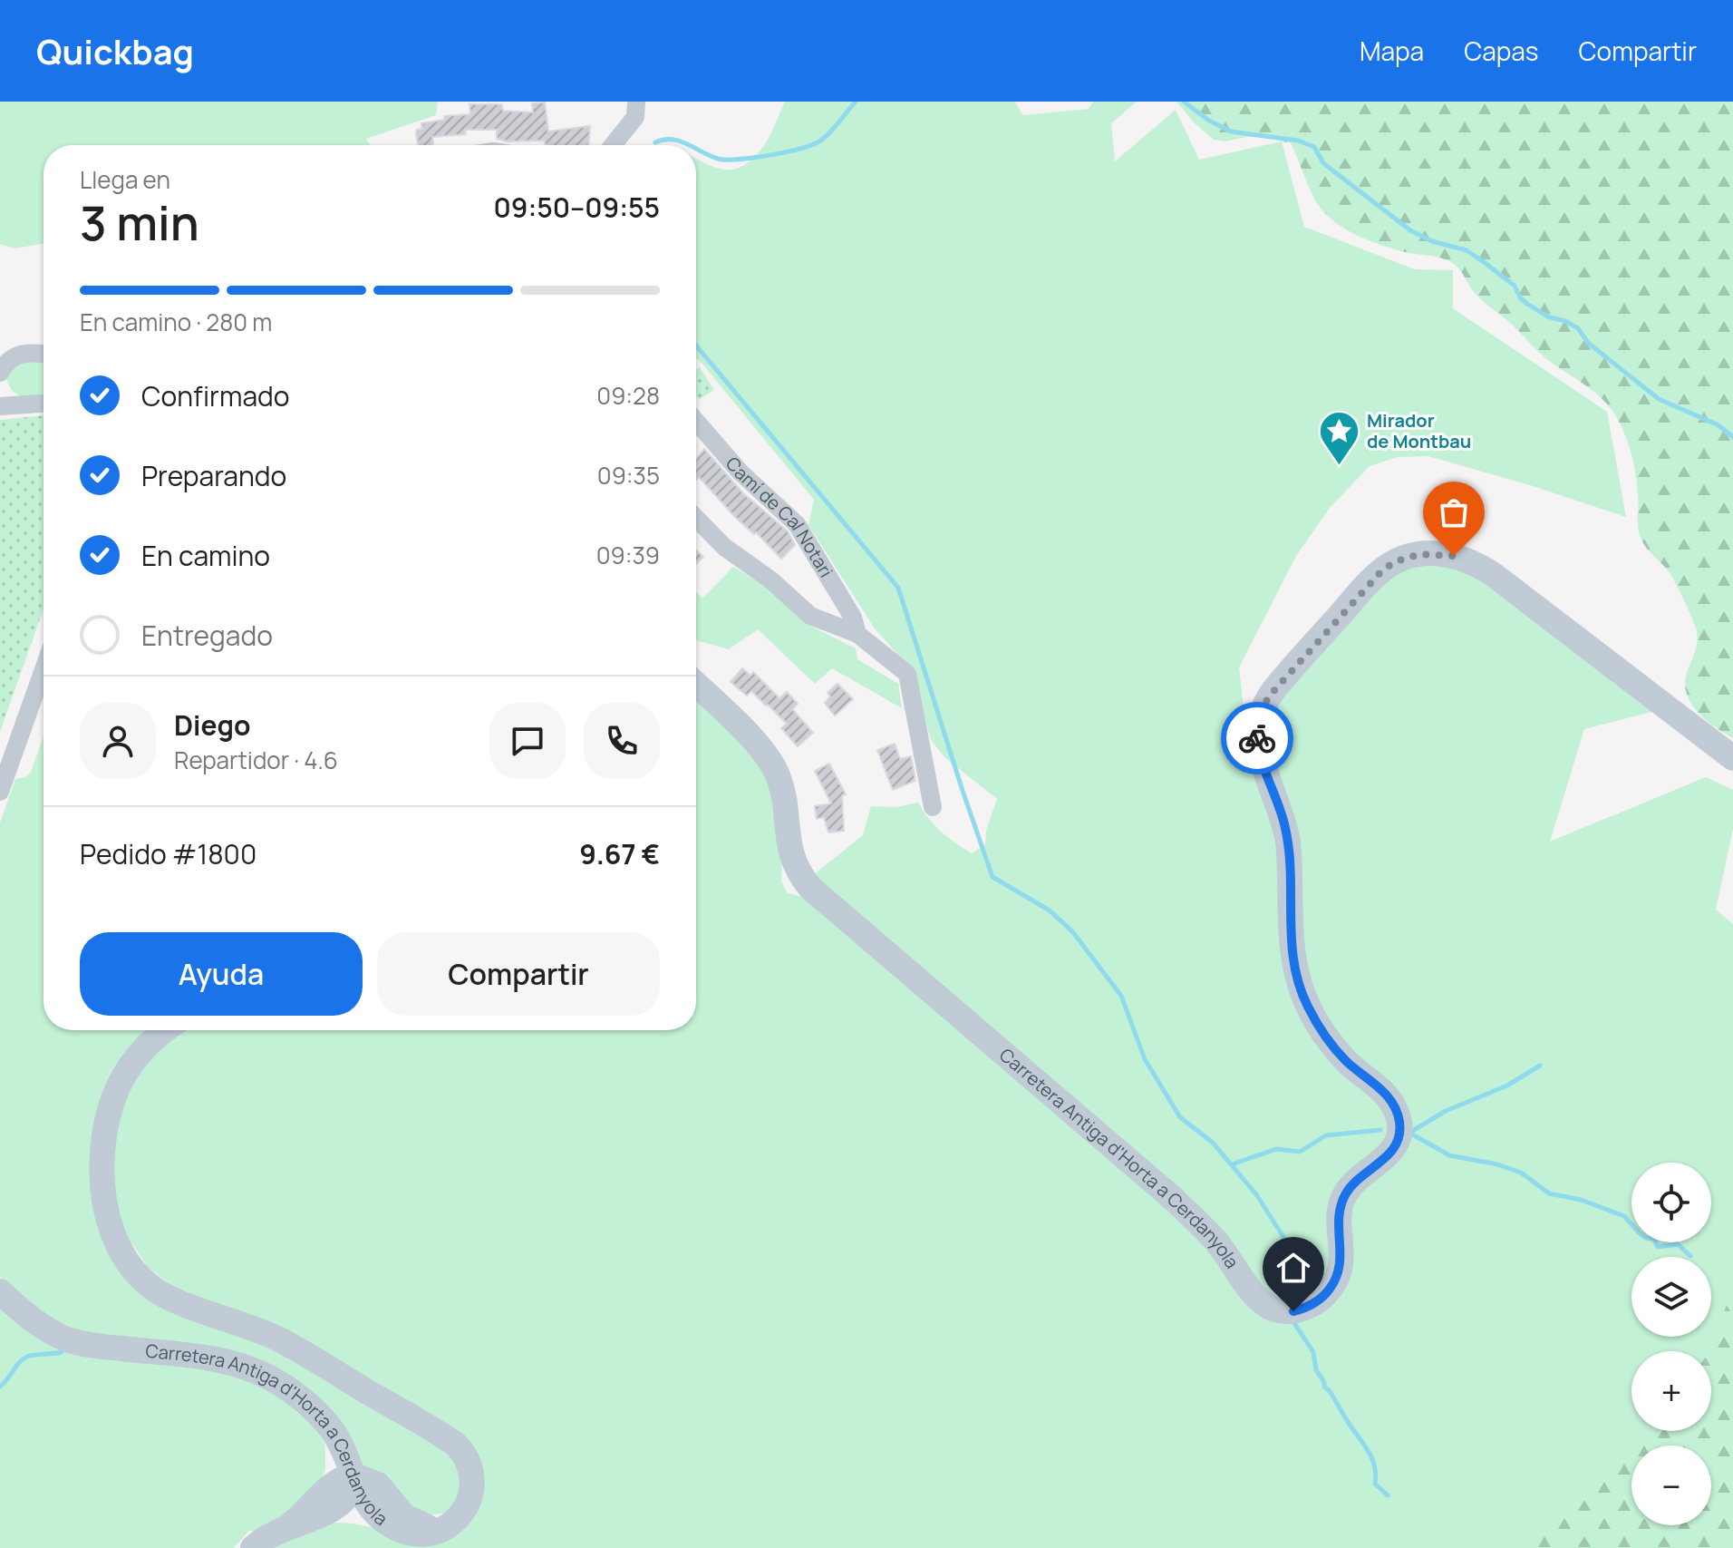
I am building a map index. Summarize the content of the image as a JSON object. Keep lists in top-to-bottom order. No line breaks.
{"streets":{"street":["Camí de Cal Notari","Carretera Antiga d'Horta a Cerdanyola"]},"places":{"place":["Mirador de Montbau"]},"page":{"header":"Quickbag","nav":["Mapa","Capas","Compartir"],"heading":["3 min","Llega en","09:50–09:55"],"panel":["Diego","Repartidor · 4.6","Pedido #1800","9.67 €"],"bar":"En camino · 280 m","list":[["Confirmado","09:28"],["Preparando","09:35"],["En camino","09:39"],"Entregado"],"buttons":["Ayuda","Compartir"],"map_buttons":["+","−"]}}
